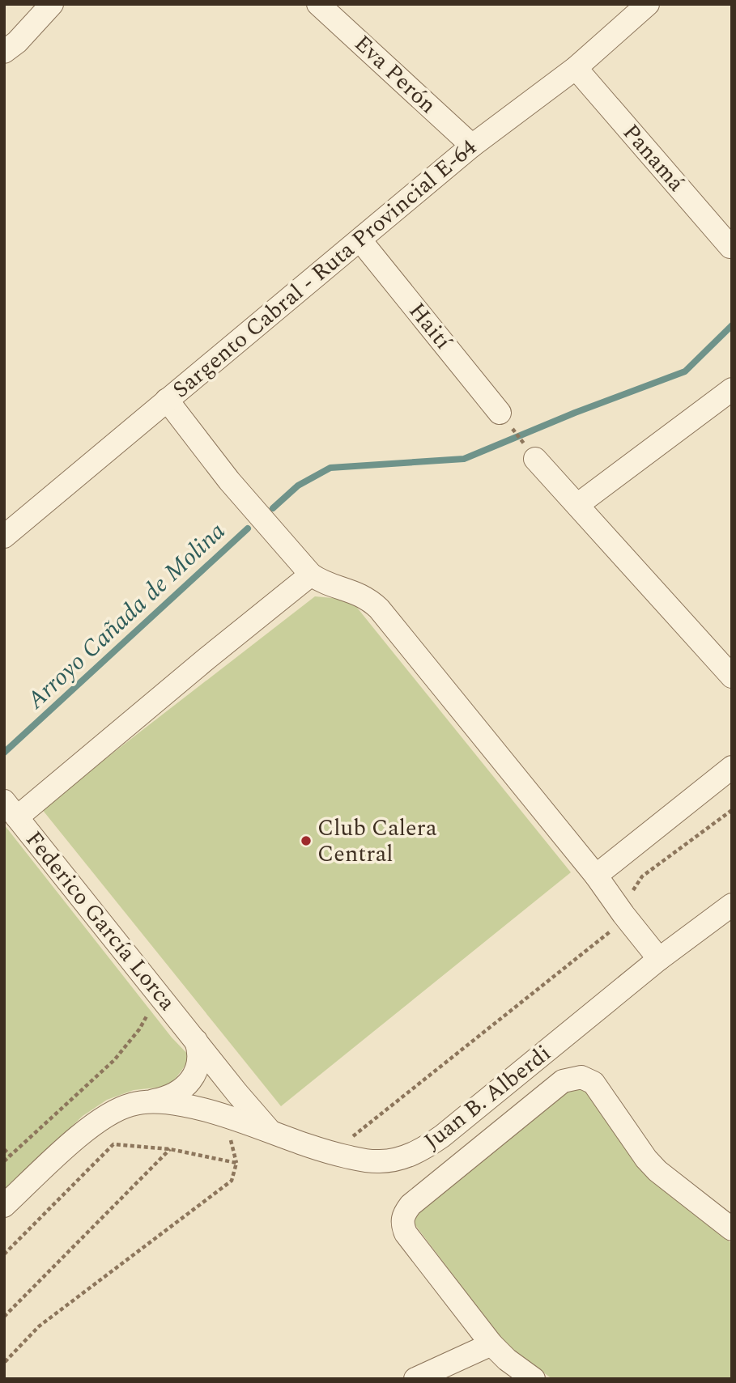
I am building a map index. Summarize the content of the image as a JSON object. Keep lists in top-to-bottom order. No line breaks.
{"streets":{"street":["Eva Perón","Panamá","Sargento Cabral - Ruta Provincial E-64","Haití","Federico García Lorca","Juan B. Alberdi"]},"crossings":[["Eva Perón","Sargento Cabral - Ruta Provincial E-64"],["Panamá","Sargento Cabral - Ruta Provincial E-64"],["Sargento Cabral - Ruta Provincial E-64","Haití"],["Federico García Lorca","Juan B. Alberdi"]],"water":["Arroyo Cañada de Molina"],"places":["Club Calera Central"]}
